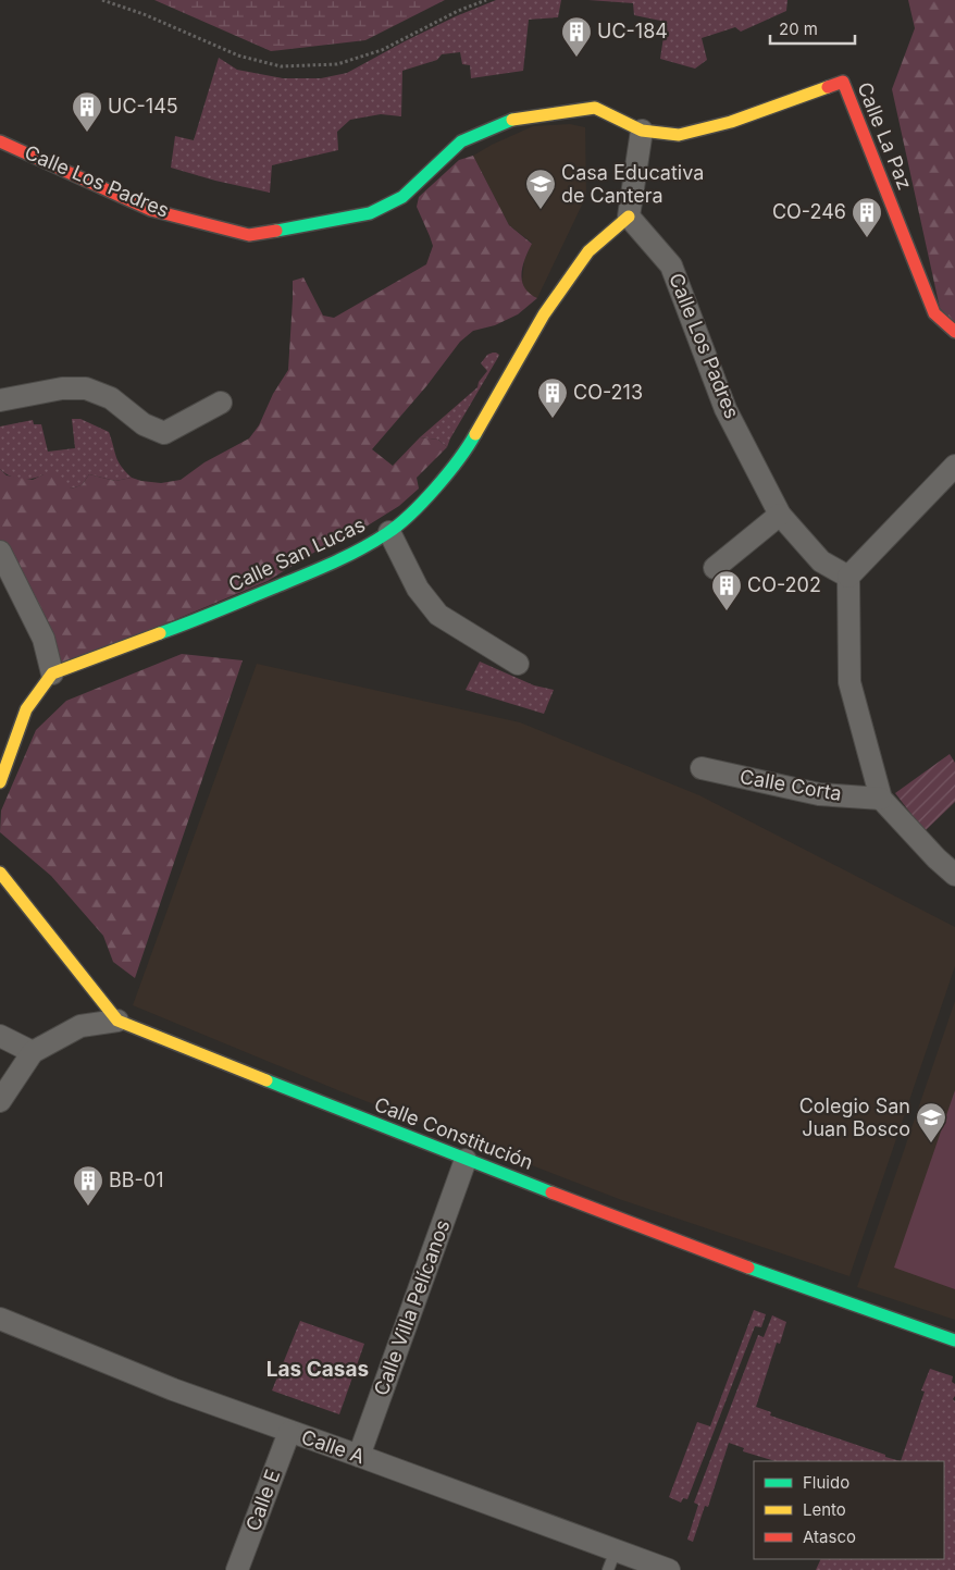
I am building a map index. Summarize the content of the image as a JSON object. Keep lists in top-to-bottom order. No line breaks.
{"streets":{"street":["Calle La Paz","Calle Los Padres","Calle San Lucas","Calle Corta","Calle Constitución","Calle Villa Pelícanos","Calle A","Calle E"]},"crossings":[["Calle La Paz","Calle Los Padres"],["Calle Los Padres","Calle San Lucas"],["Calle Constitución","Calle Villa Pelícanos"],["Calle Villa Pelícanos","Calle A"],["Calle A","Calle E"]],"districts":["Las Casas"],"places":{"building":["UC-184","UC-145","CO-246","CO-213","CO-202","BB-01"],"school or university":["Casa Educativa de Cantera","Colegio San Juan Bosco"]},"legend":["Fluido","Lento","Atasco"],"scale_bar":"20 m"}
